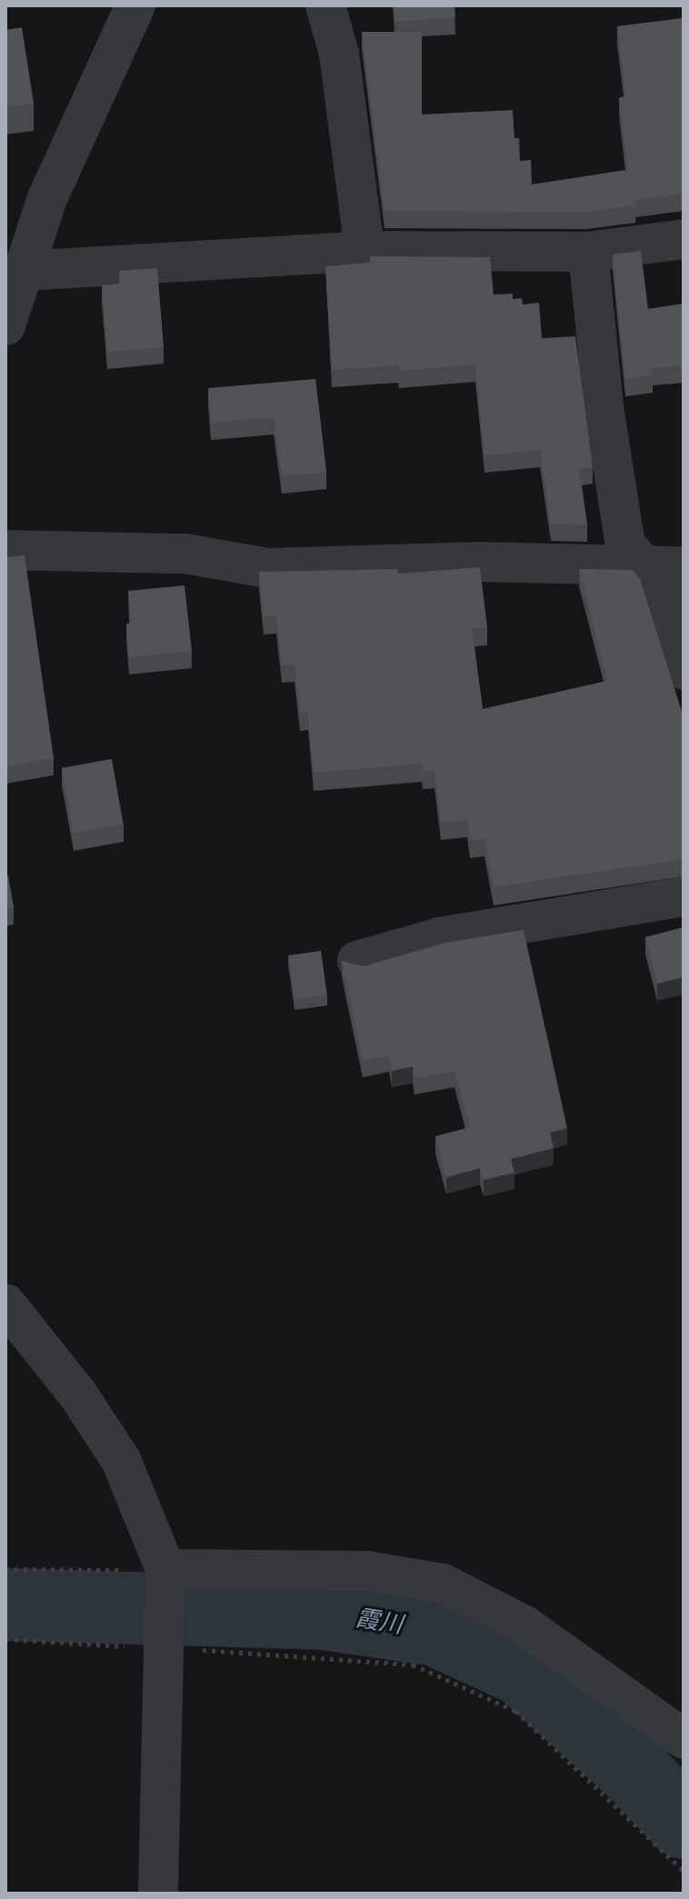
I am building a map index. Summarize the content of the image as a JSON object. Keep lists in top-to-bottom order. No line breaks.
{"water":["霞川"]}
